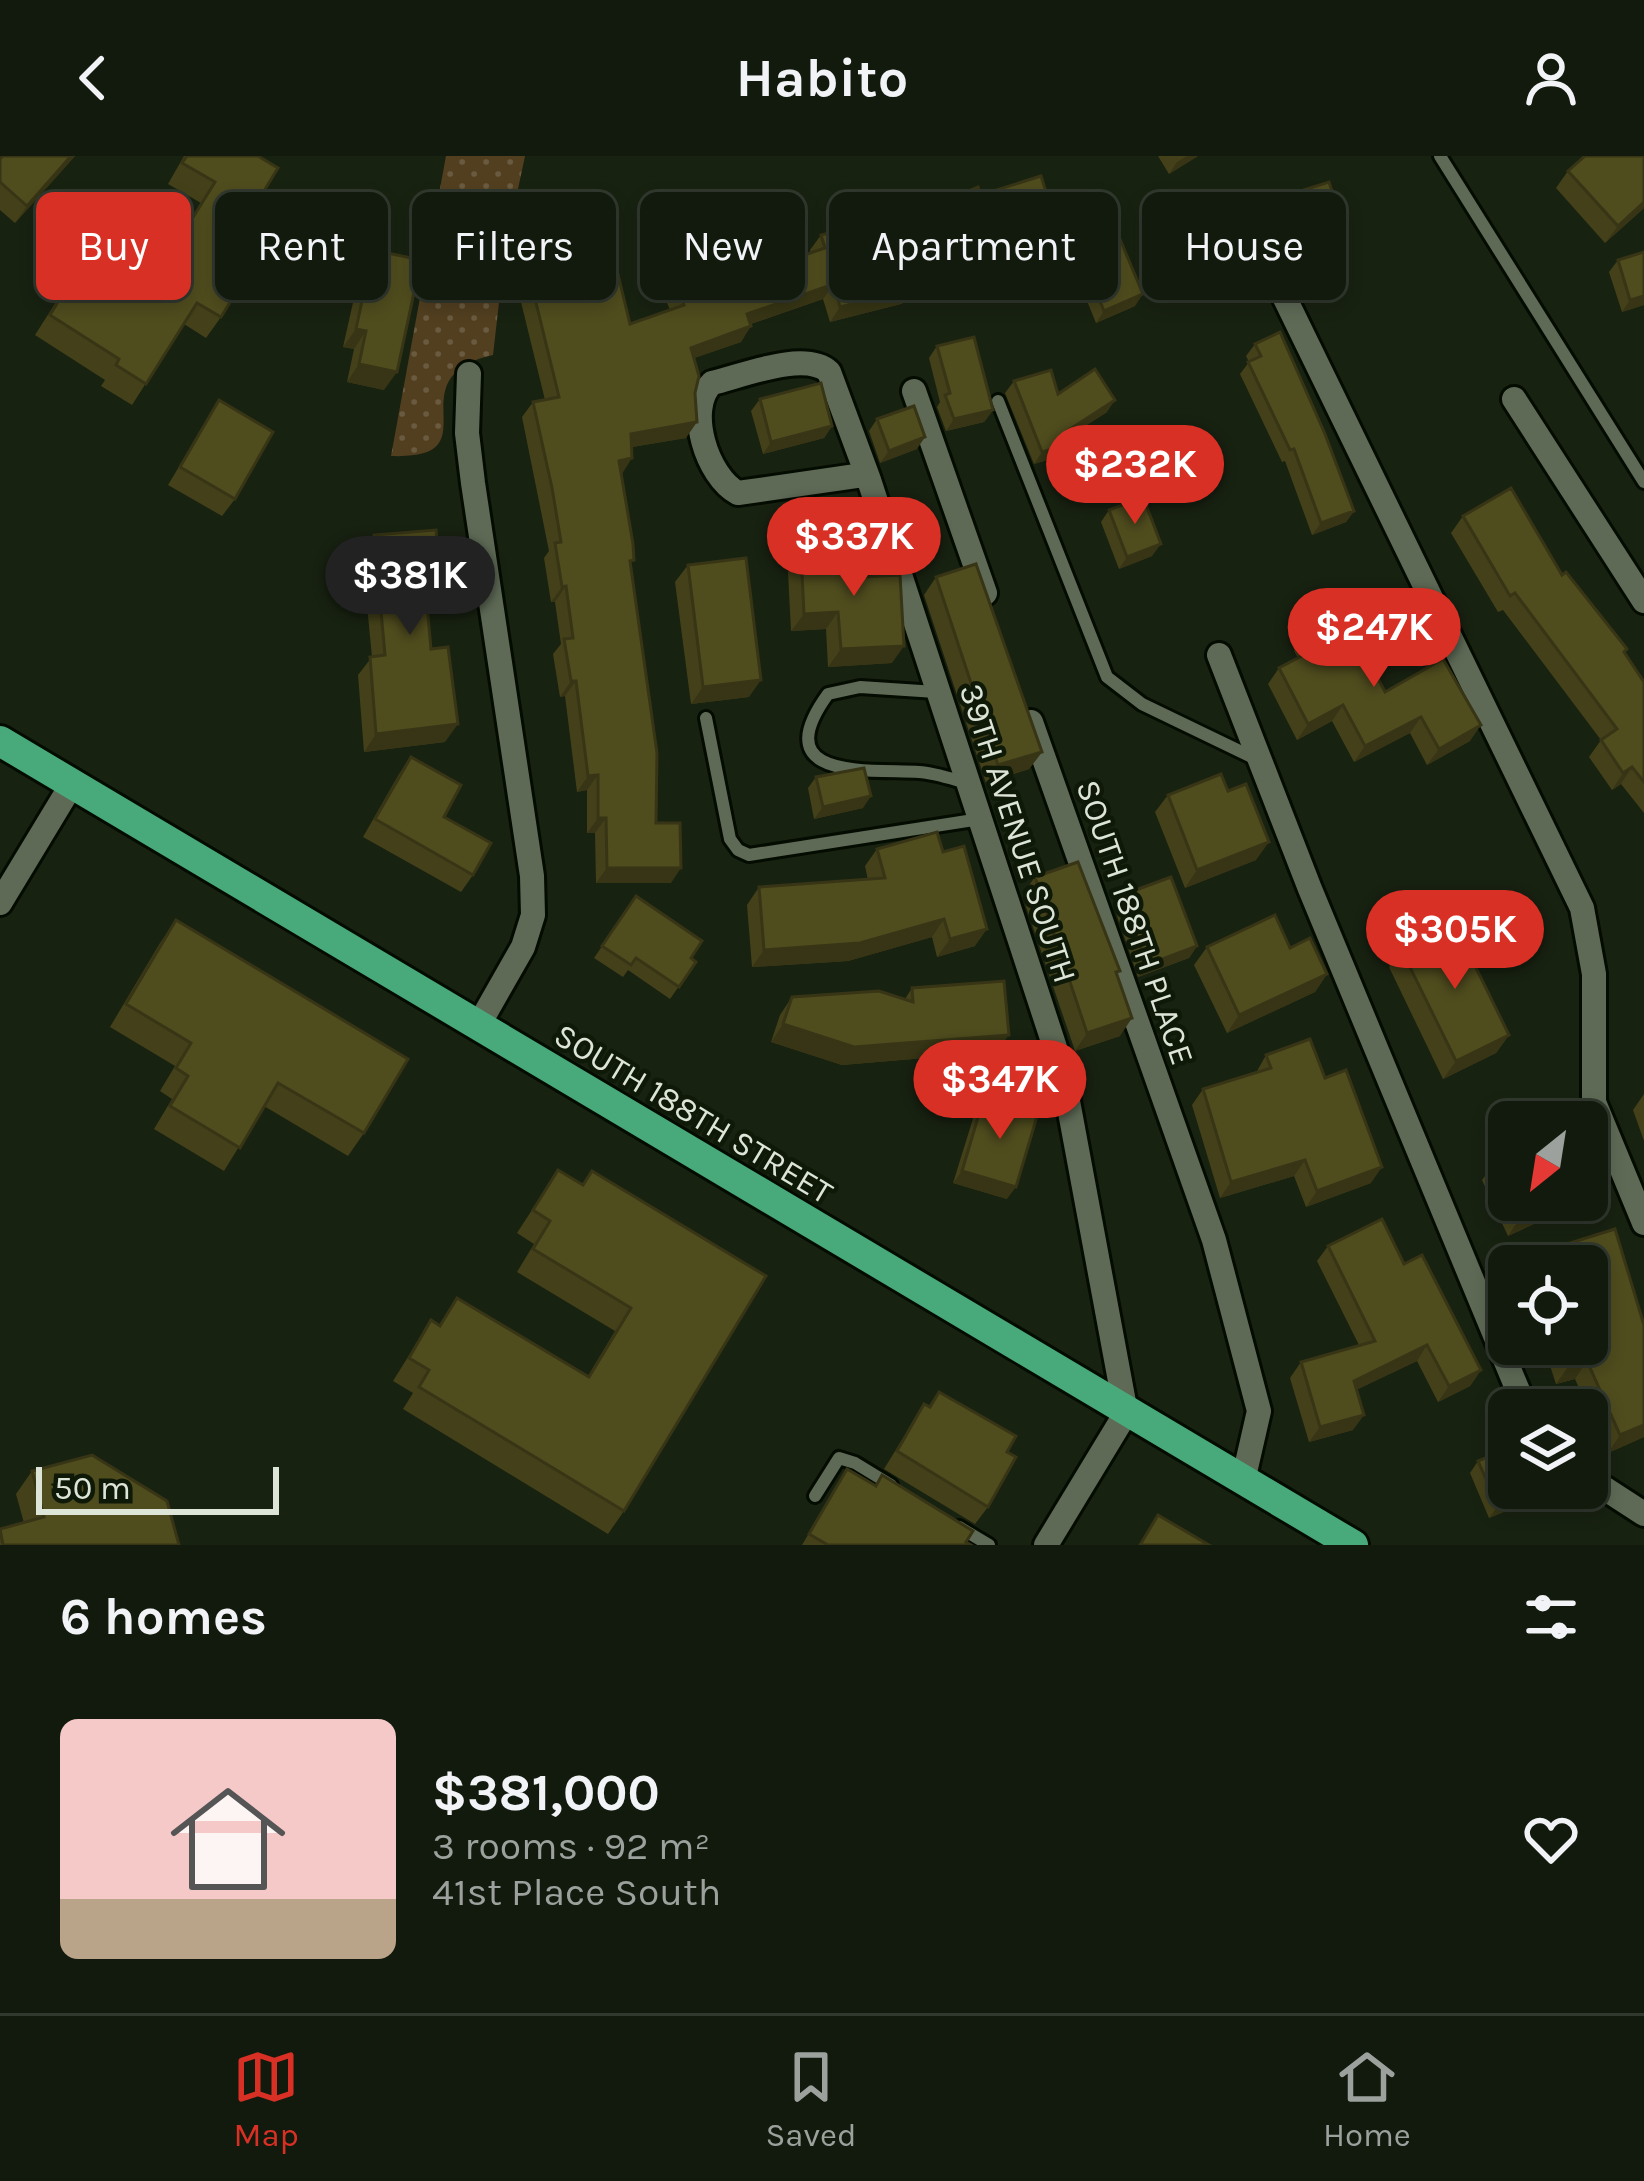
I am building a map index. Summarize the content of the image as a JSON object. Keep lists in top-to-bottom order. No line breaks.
{"streets":{"main road":["SOUTH 188TH STREET"],"street":["39TH AVENUE SOUTH","SOUTH 188TH PLACE"]},"crossings":[["39TH AVENUE SOUTH","SOUTH 188TH STREET"],["SOUTH 188TH PLACE","SOUTH 188TH STREET"]],"scale_bar":"50 m","north":"bottom left","page":{"header":"Habito","chip":["Buy","Rent","Filters","New","Apartment","House"],"price":["$232K","$337K","$381K","$247K","$305K","$347K"],"scale":"50 m","heading":"6 homes","list":[{"name":"$381,000","note":"3 rooms · 92 m² · 41st Place South"}],"tabs":["Map","Saved","Home"]}}
